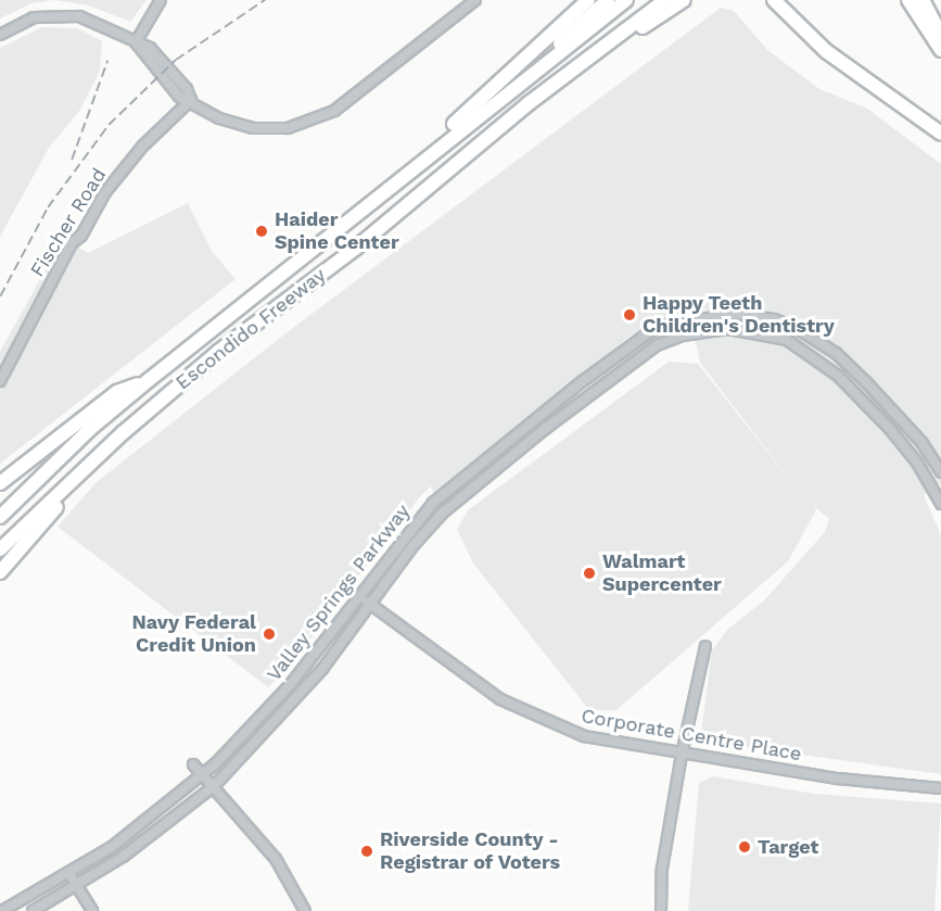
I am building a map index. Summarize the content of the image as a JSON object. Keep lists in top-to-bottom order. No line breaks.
{"streets":{"highway":["Escondido Freeway"],"street":["Fischer Road","Valley Springs Parkway","Corporate Centre Place"]},"crossings":[["Valley Springs Parkway","Corporate Centre Place"]],"places":["Haider Spine Center","Happy Teeth Children's Dentistry","Walmart Supercenter","Navy Federal Credit Union","Target","Riverside County - Registrar of Voters"]}
